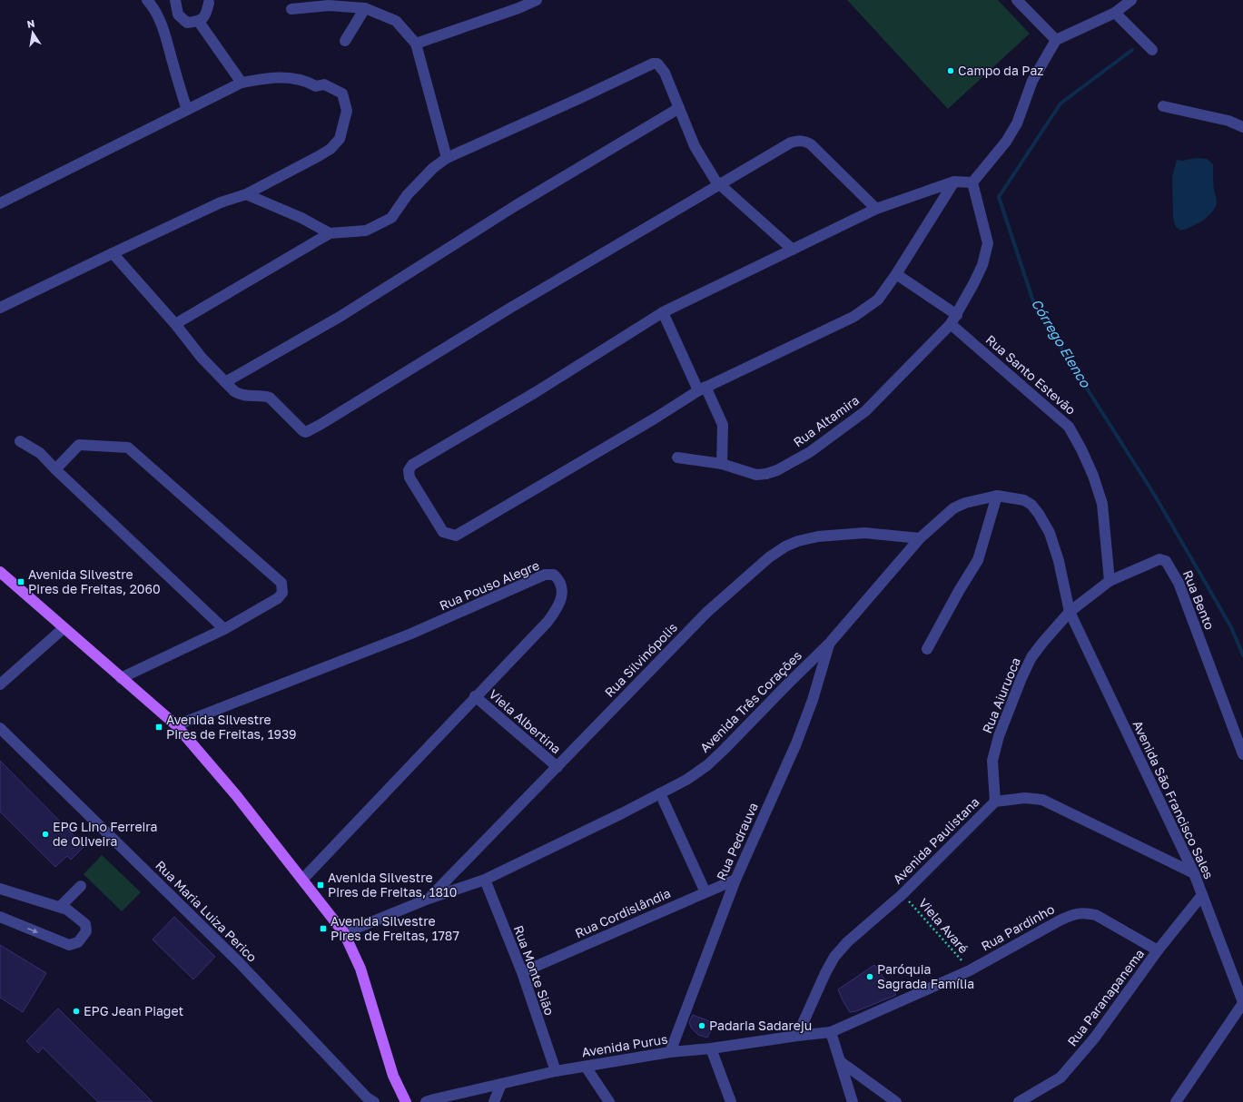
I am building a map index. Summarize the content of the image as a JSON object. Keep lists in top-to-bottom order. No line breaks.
{"streets":{"street":["Rua Santo Estevão","Rua Altamira","Rua Pouso Alegre","Rua Bento","Rua Silvinópolis","Rua Aiuruoca","Avenida Três Corações","Viela Albertina","Avenida São Francisco Sales","Avenida Paulistana","Rua Pedrauva","Rua Maria Luiza Perico","Rua Cordislândia","Rua Pardinho","Rua Monte Sião","Rua Paranapanema","Avenida Purus"],"path":["Viela Avaré"]},"crossings":[["Rua Santo Estevão","Rua Altamira"],["Rua Santo Estevão","Rua Bento"],["Rua Pouso Alegre","Viela Albertina"],["Rua Bento","Rua Aiuruoca"],["Rua Bento","Avenida Três Corações"],["Rua Bento","Avenida São Francisco Sales"],["Rua Silvinópolis","Avenida Três Corações"],["Rua Silvinópolis","Viela Albertina"],["Rua Aiuruoca","Avenida Três Corações"],["Rua Aiuruoca","Avenida São Francisco Sales"],["Rua Aiuruoca","Avenida Paulistana"],["Avenida Três Corações","Avenida São Francisco Sales"],["Avenida Três Corações","Rua Pedrauva"],["Avenida Três Corações","Rua Monte Sião"],["Avenida São Francisco Sales","Avenida Paulistana"],["Avenida São Francisco Sales","Rua Paranapanema"],["Avenida Paulistana","Viela Avaré"],["Avenida Paulistana","Avenida Purus"],["Rua Pedrauva","Rua Cordislândia"],["Rua Pedrauva","Avenida Purus"],["Rua Cordislândia","Rua Monte Sião"],["Viela Avaré","Rua Pardinho"],["Rua Pardinho","Rua Paranapanema"],["Rua Pardinho","Avenida Purus"],["Rua Monte Sião","Avenida Purus"]],"water":["Córrego Elenco"],"places":{"other":["Campo da Paz","EPG Lino Ferreira de Oliveira","Paróquia Sagrada Família","EPG Jean Piaget","Padaria Sadareju"],"transit":["Avenida Silvestre Pires de Freitas, 2060","Avenida Silvestre Pires de Freitas, 1939","Avenida Silvestre Pires de Freitas, 1810","Avenida Silvestre Pires de Freitas, 1787"]},"north":"top"}
